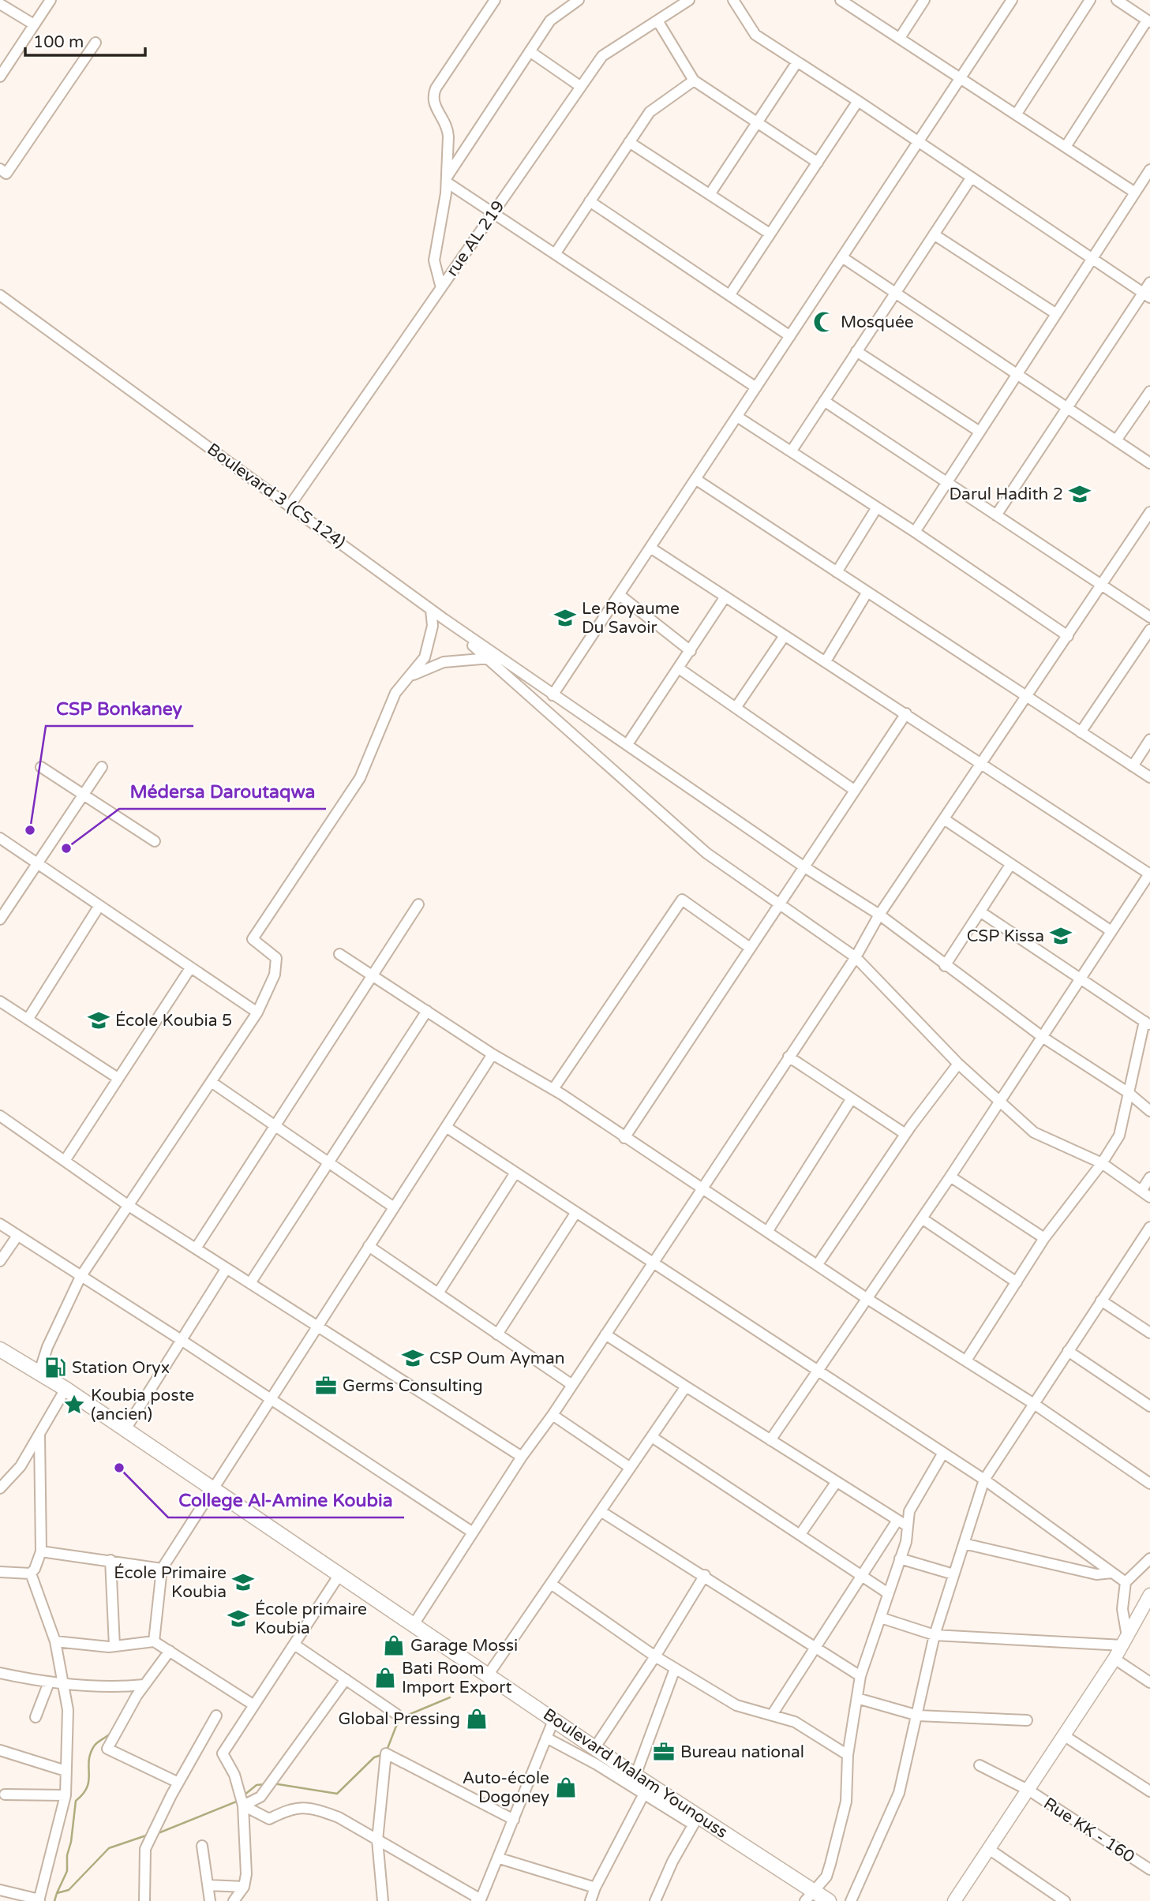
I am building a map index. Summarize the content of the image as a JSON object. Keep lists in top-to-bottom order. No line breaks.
{"streets":{"main road":["Boulevard Malam Younouss"],"street":["rue AL 219","Boulevard 3 (CS 124)","Rue KK - 160"]},"crossings":[["rue AL 219","Boulevard 3 (CS 124)"]],"places":{"mosque":["Mosquée"],"school or university":["Darul Hadith 2","Le Royaume Du Savoir","CSP Kissa","École Koubia 5","CSP Oum Ayman","École Primaire Koubia","École primaire Koubia"],"other":["CSP Bonkaney","Médersa Daroutaqwa","College Al-Amine Koubia"],"fuel station":["Station Oryx"],"office":["Germs Consulting","Bureau national"],"place":["Koubia poste (ancien)"],"shop":["Garage Mossi","Bati Room Import Export","Global Pressing","Auto-école Dogoney"]},"scale_bar":"100 m"}
